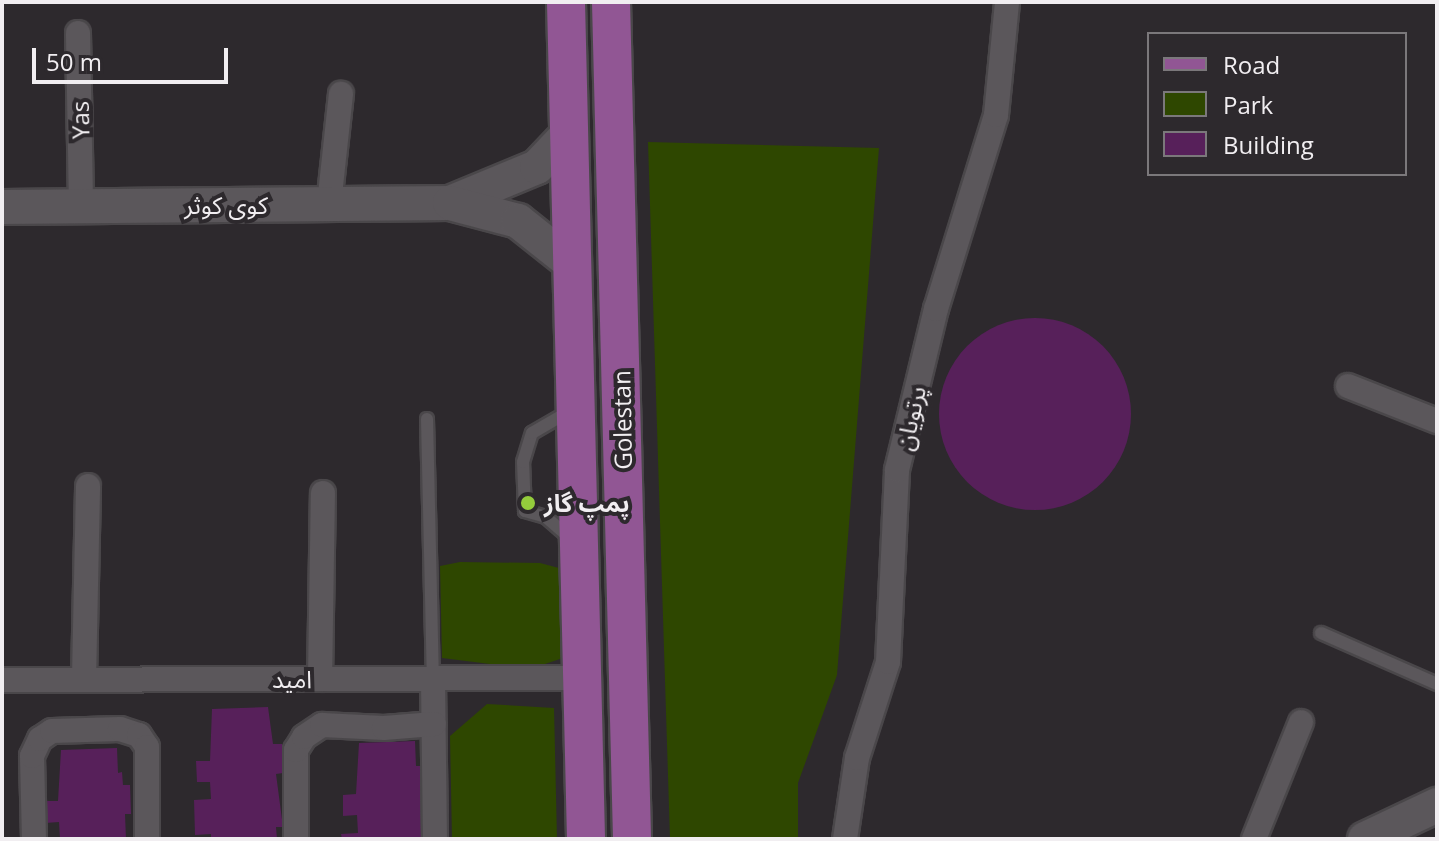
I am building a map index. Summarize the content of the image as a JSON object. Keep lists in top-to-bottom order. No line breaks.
{"streets":{"main road":["Golestan"],"street":["Yas","کوی کوثر","پرتویان","امید"]},"crossings":[["Yas","کوی کوثر"],["Golestan","امید"]],"places":["پمپ گاز"],"legend":["Road","Park","Building"],"scale_bar":"50 m"}
